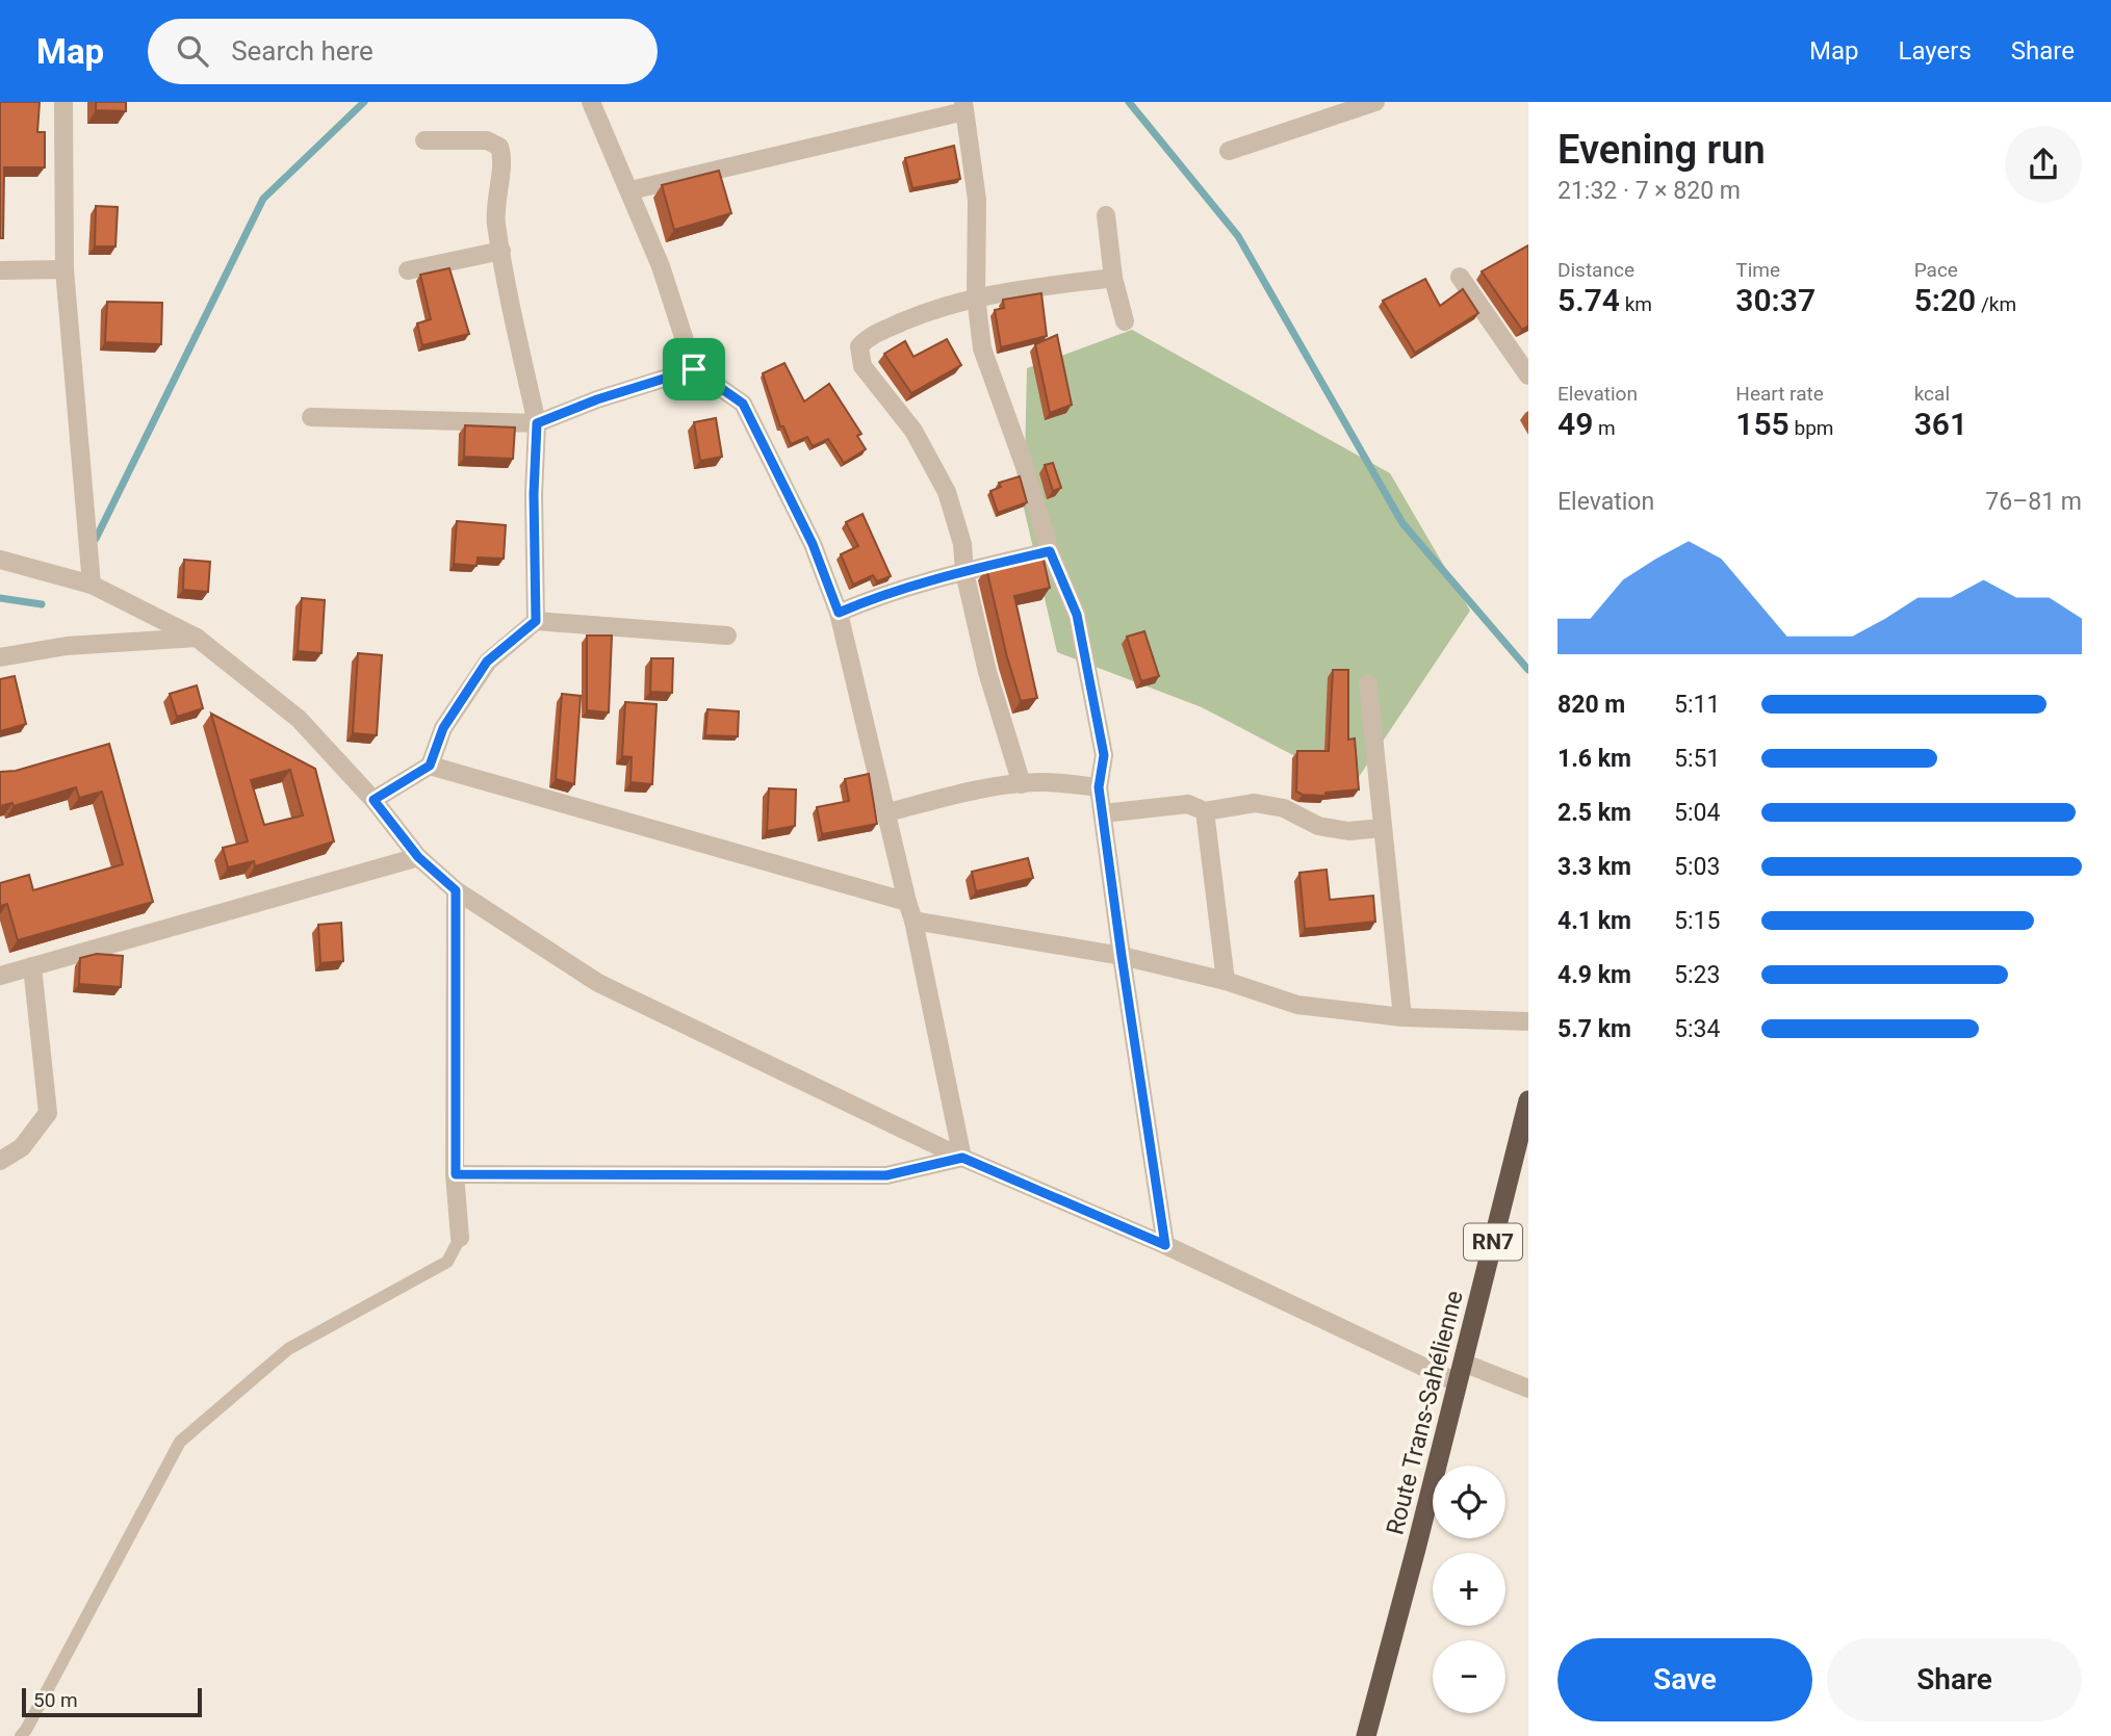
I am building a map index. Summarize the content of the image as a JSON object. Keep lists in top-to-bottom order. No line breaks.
{"streets":{"highway":["RN7","Route Trans-Sahélienne"]},"scale_bar":"50 m","page":{"header":"Map","search":"Search here","nav":["Map","Layers","Share"],"heading":["Evening run","21:32 · 7 × 820 m"],"stats":[["Distance","5.74 km"],["Time","30:37"],["Pace","5:20 /km"],["Elevation","49 m"],["Heart rate","155 bpm"],["kcal","361"]],"chart":["Elevation","76–81 m"],"list":[{"name":"820 m","note":"5:11"},{"name":"1.6 km","note":"5:51"},{"name":"2.5 km","note":"5:04"},{"name":"3.3 km","note":"5:03"},{"name":"4.1 km","note":"5:15"},{"name":"4.9 km","note":"5:23"},{"name":"5.7 km","note":"5:34"}],"map_buttons":["+","−"],"buttons":["Save","Share"],"scale":"50 m"}}
